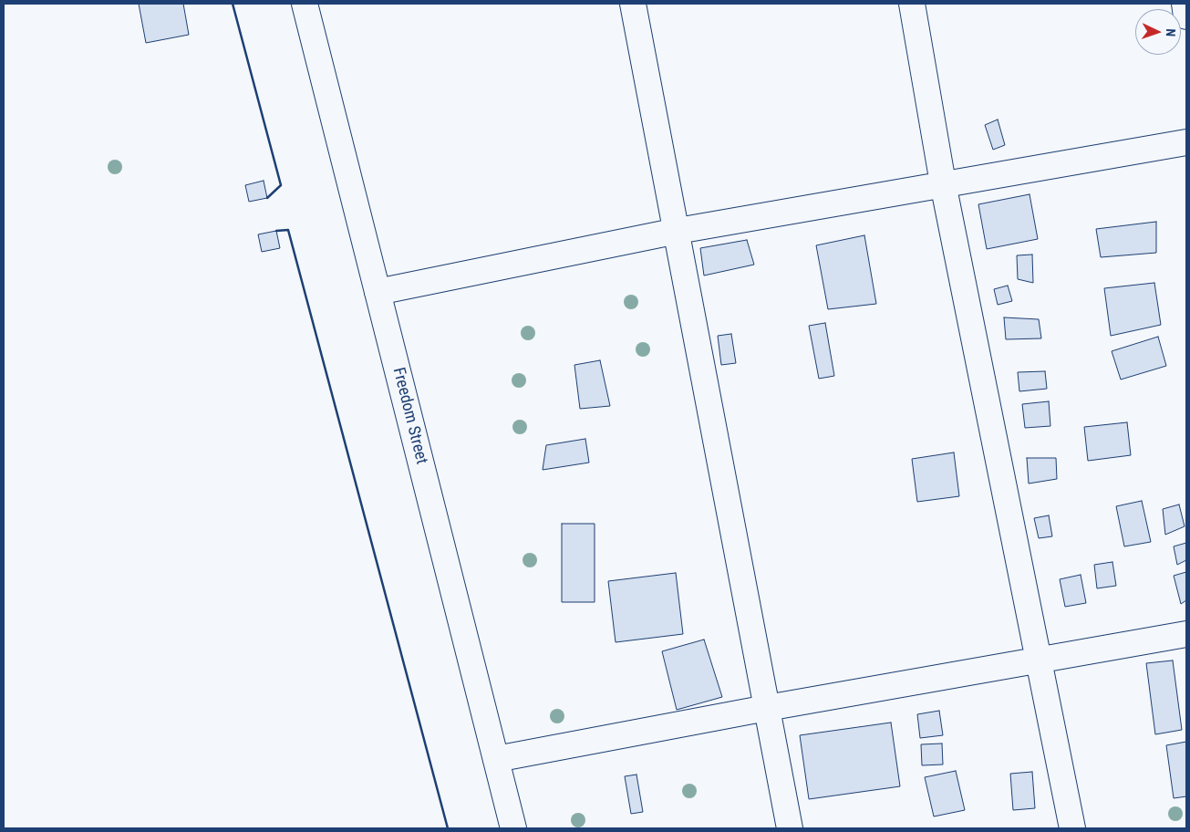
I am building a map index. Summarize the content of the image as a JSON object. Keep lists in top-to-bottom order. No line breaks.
{"streets":{"street":["Freedom Street"]},"north":"right"}
